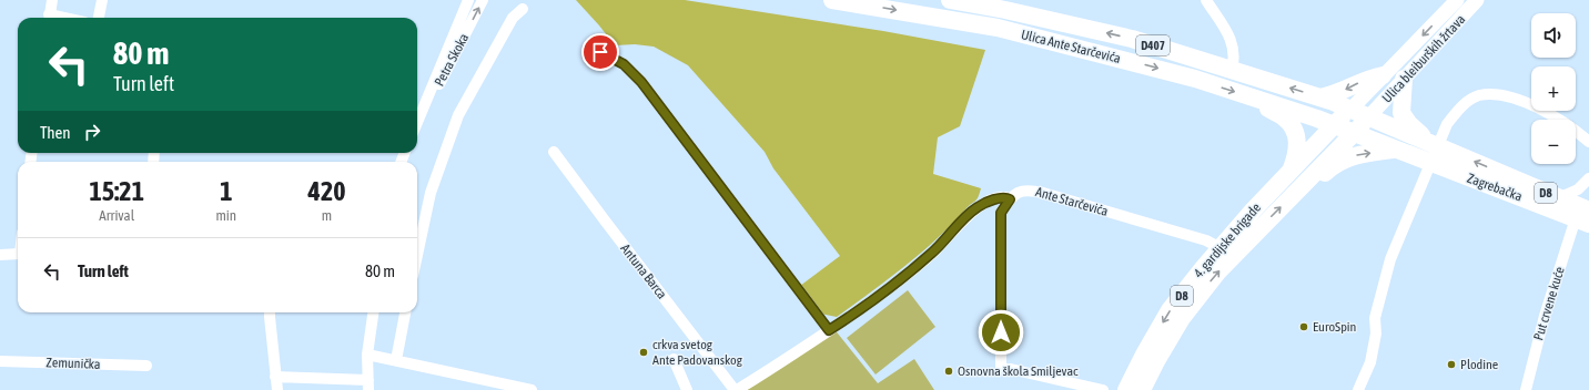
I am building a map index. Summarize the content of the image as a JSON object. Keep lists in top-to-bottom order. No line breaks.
{"streets":{"main road":["D407","Ulica Ante Starčevića","Zagrebačka","D8","4. gardijske brigade"],"street":["Ulica bleiburških žrtava","Petra Skoka","Ante Starčevića","Antuna Barca","Put crvene kuće","Zemunička"]},"crossings":[["Ulica Ante Starčevića","Ulica bleiburških žrtava"],["Ulica Ante Starčevića","D8"],["Ulica Ante Starčevića","4. gardijske brigade"],["Ulica bleiburških žrtava","D8"],["Ulica bleiburških žrtava","4. gardijske brigade"],["Zagrebačka","D8"],["Zagrebačka","Put crvene kuće"],["D8","4. gardijske brigade"],["Ante Starčevića","4. gardijske brigade"],["Ante Starčevića","Antuna Barca"]],"places":["EuroSpin","crkva svetog Ante Padovanskog","Plodine","Osnovna škola Smiljevac"],"page":{"map_buttons":["+","−"],"turn":["80 m","Turn left"],"then":"Then","eta":["15:21","Arrival","1","min","420","m"],"list":[{"name":"Turn left","value":"80 m"}]}}
